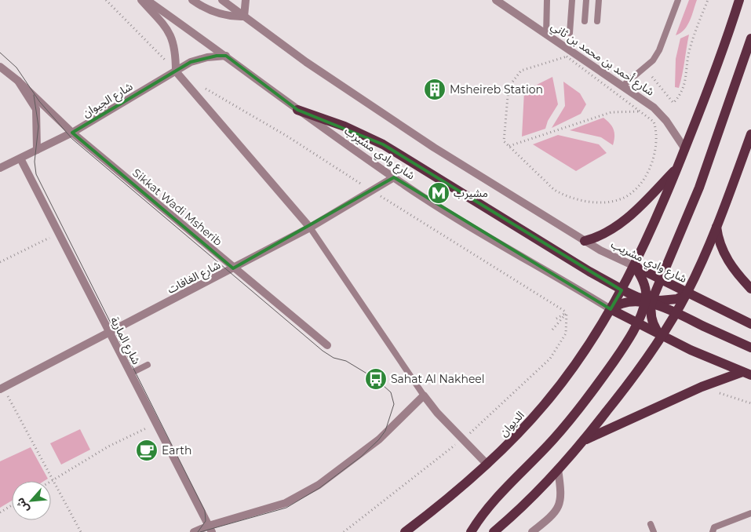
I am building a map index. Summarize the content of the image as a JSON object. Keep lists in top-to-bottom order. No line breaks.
{"streets":{"main road":["شارع وادي مشريب","الديوان"],"street":["شارع أحمد بن محمد بن ثاني","شارع الجيوان","شارع وادي مشيرب","Sikkat Wadi Msherib","شارع الغافات","شارع المارية"]},"crossings":[["شارع الجيوان","شارع وادي مشيرب"],["شارع الجيوان","Sikkat Wadi Msherib"],["شارع الجيوان","شارع المارية"],["شارع وادي مشيرب","شارع الغافات"],["شارع وادي مشيرب","الديوان"],["Sikkat Wadi Msherib","شارع الغافات"],["شارع الغافات","شارع المارية"]],"places":{"building":["Msheireb Station"],"metro station":["مشيرب"],"bus stop":["Sahat Al Nakheel"],"cafe":["Earth"]},"north":"bottom left"}
